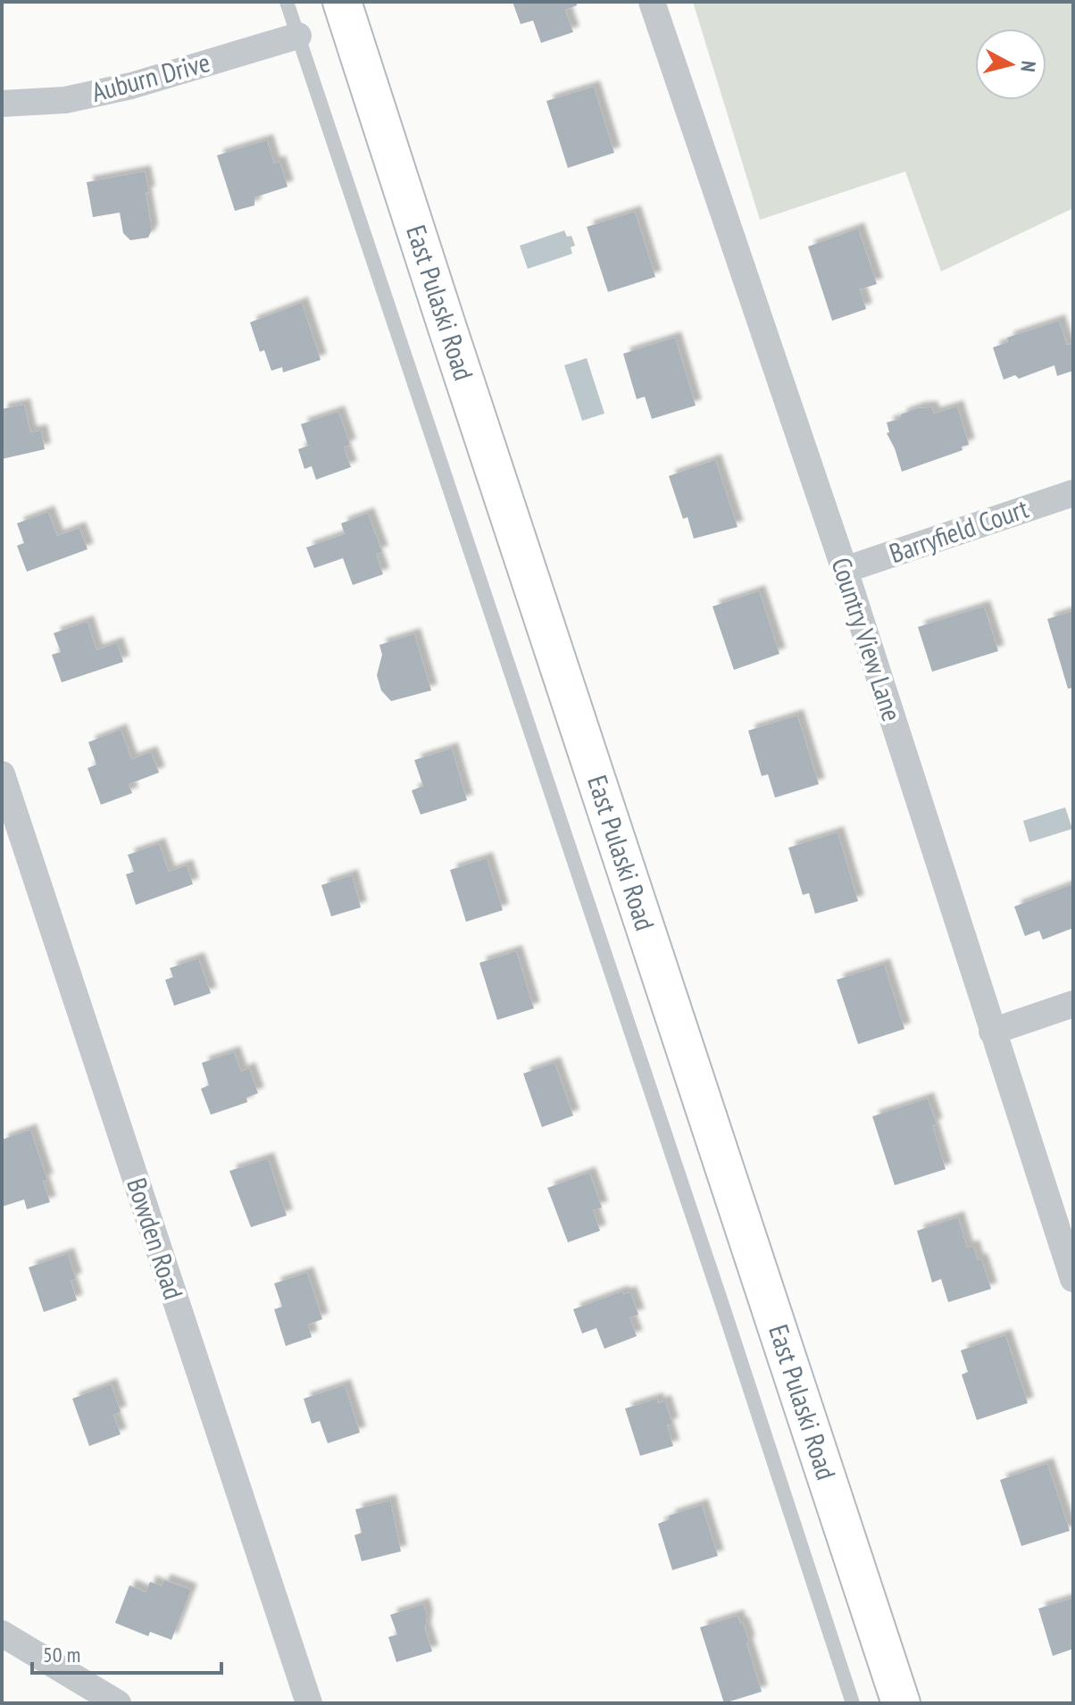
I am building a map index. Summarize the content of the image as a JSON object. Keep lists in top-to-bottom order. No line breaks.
{"streets":{"main road":["East Pulaski Road"],"street":["Auburn Drive","Barryfield Court","Country View Lane","Bowden Road"]},"crossings":[["Barryfield Court","Country View Lane"]],"scale_bar":"50 m","north":"right"}
